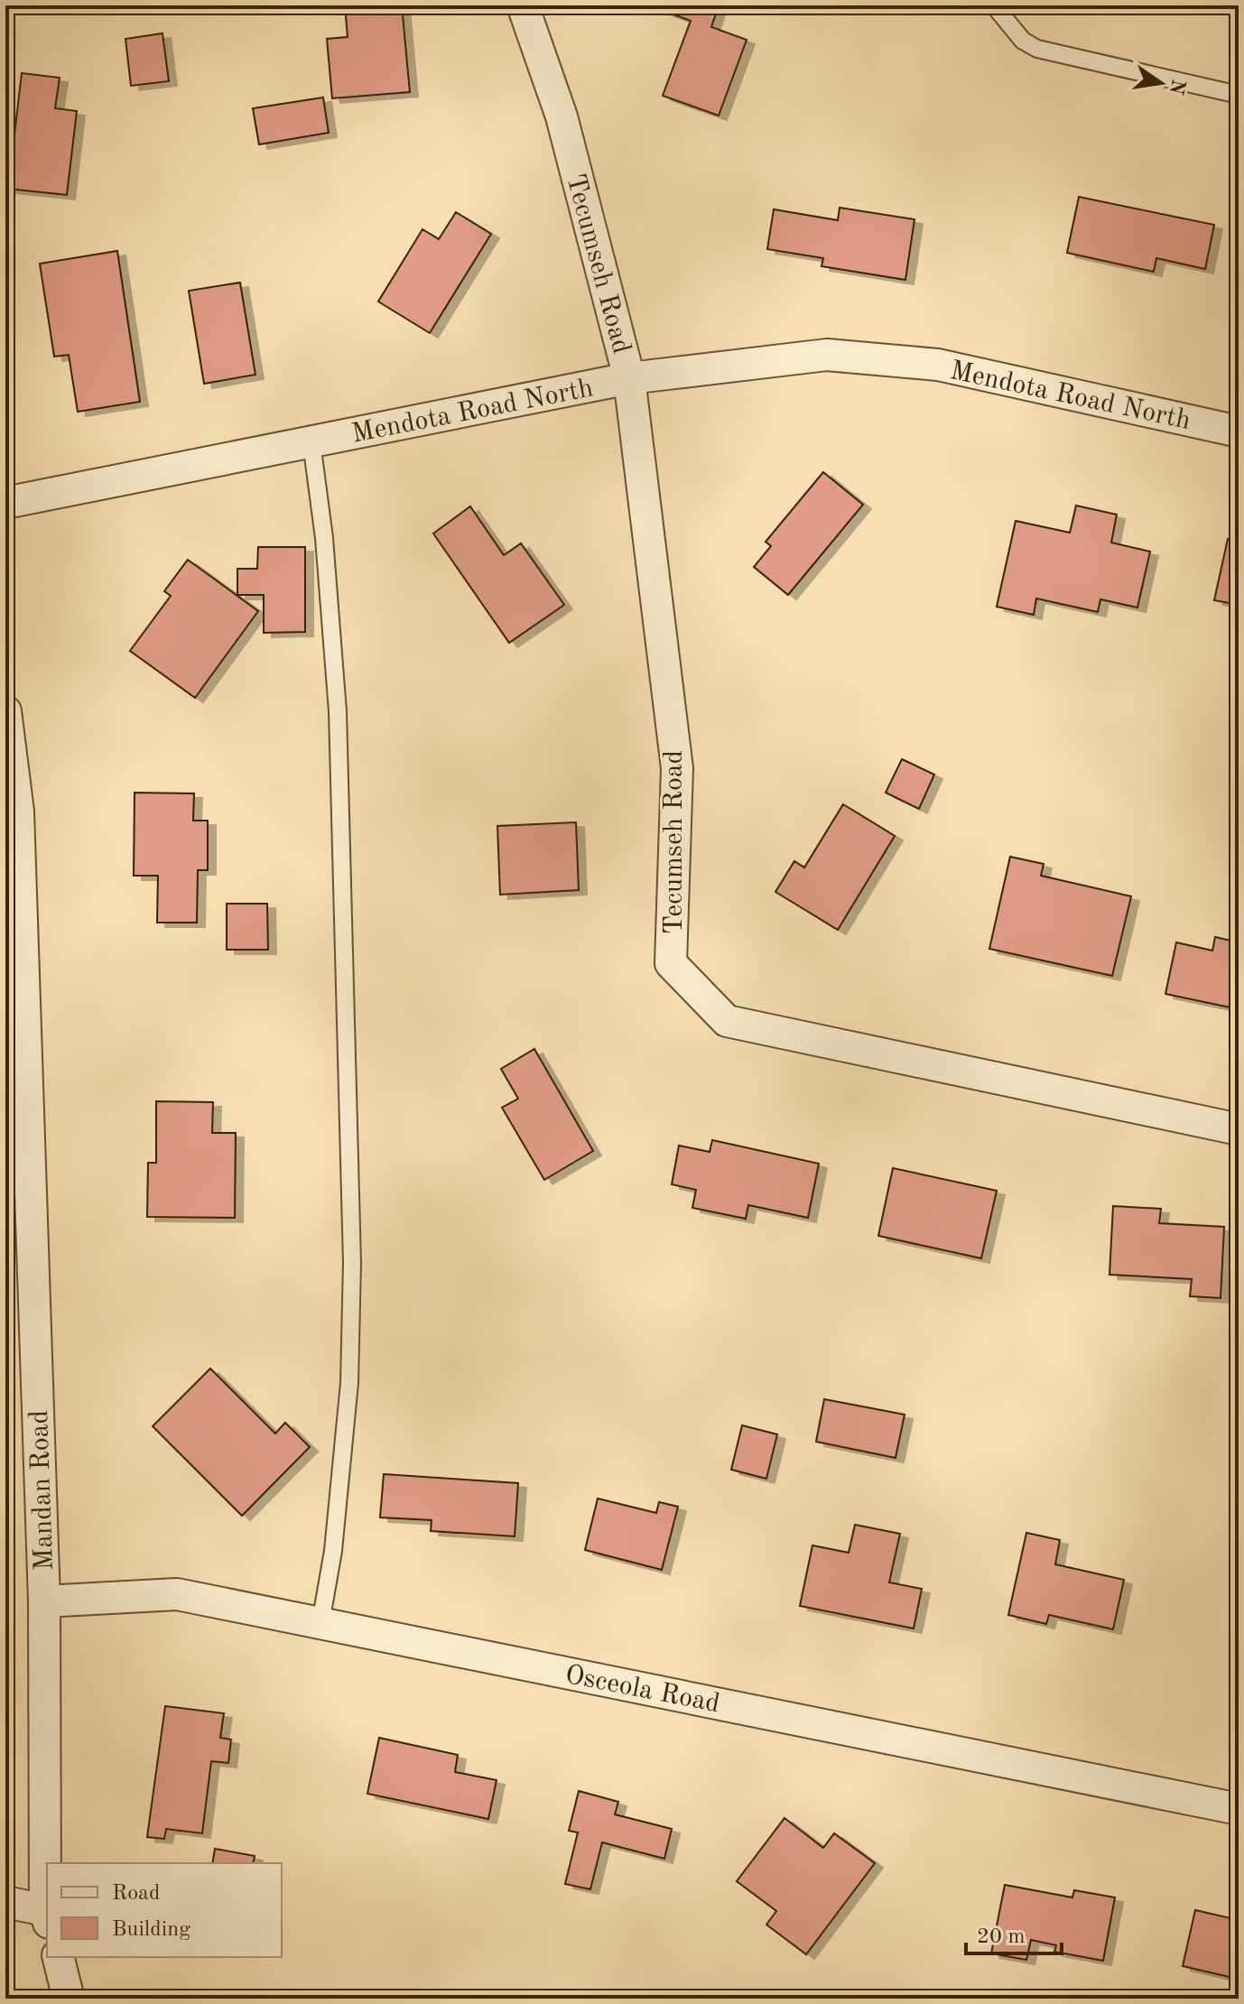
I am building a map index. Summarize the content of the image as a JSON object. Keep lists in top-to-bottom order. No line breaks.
{"streets":{"street":["Tecumseh Road","Mendota Road North","Mandan Road","Osceola Road"]},"crossings":[["Tecumseh Road","Mendota Road North"],["Mandan Road","Osceola Road"]],"legend":["Road","Building"],"scale_bar":"20 m","north":"right"}
